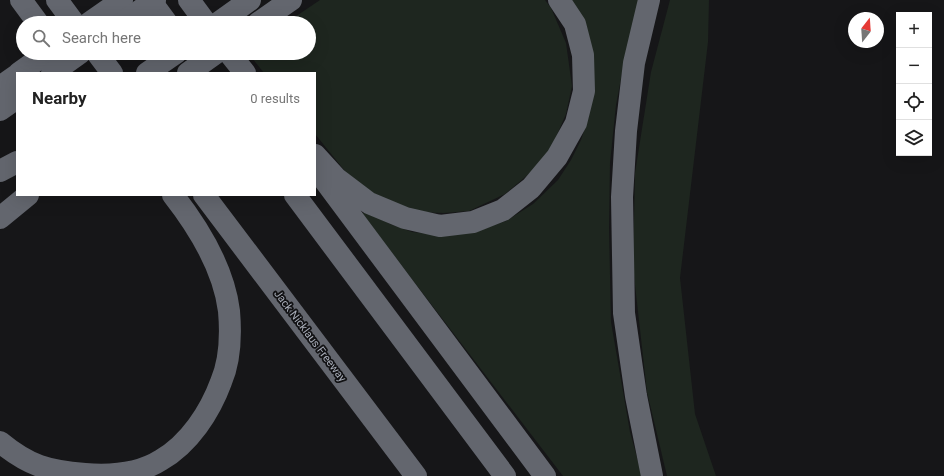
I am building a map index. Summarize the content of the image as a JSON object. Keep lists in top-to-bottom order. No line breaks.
{"streets":{"highway":["Jack Nicklaus Freeway"]},"north":"top","page":{"map_buttons":["+","−"],"search":"Search here","heading":["Nearby","0 results"]}}
